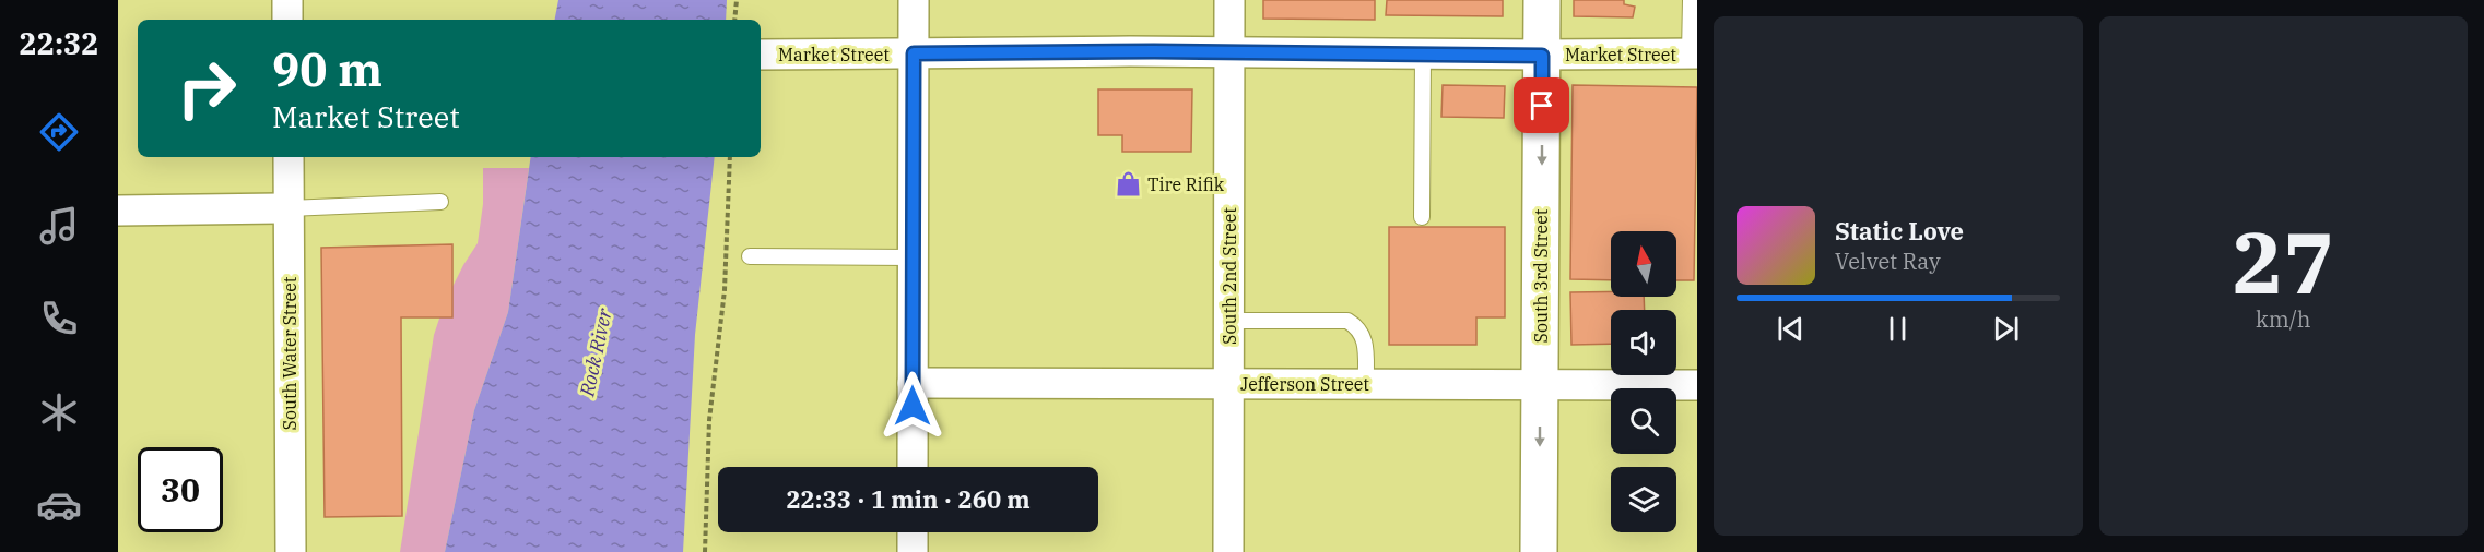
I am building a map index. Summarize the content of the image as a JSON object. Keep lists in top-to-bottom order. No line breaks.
{"streets":{"street":["Market Street","South 2nd Street","South 3rd Street","South Water Street","Jefferson Street"]},"crossings":[["Market Street","South 2nd Street"],["Market Street","South 3rd Street"],["South 2nd Street","Jefferson Street"],["South 3rd Street","Jefferson Street"]],"one_way":["South 3rd Street"],"water":["Rock River"],"places":{"shop":["Tire Rifik"]},"north":"top","page":{"tabs":"22:32","tile":["27","km/h"],"turn":["90 m","Market Street"],"song":["Static Love","Velvet Ray"],"limit":"30","trip":"22:33 · 1 min · 260 m"}}
